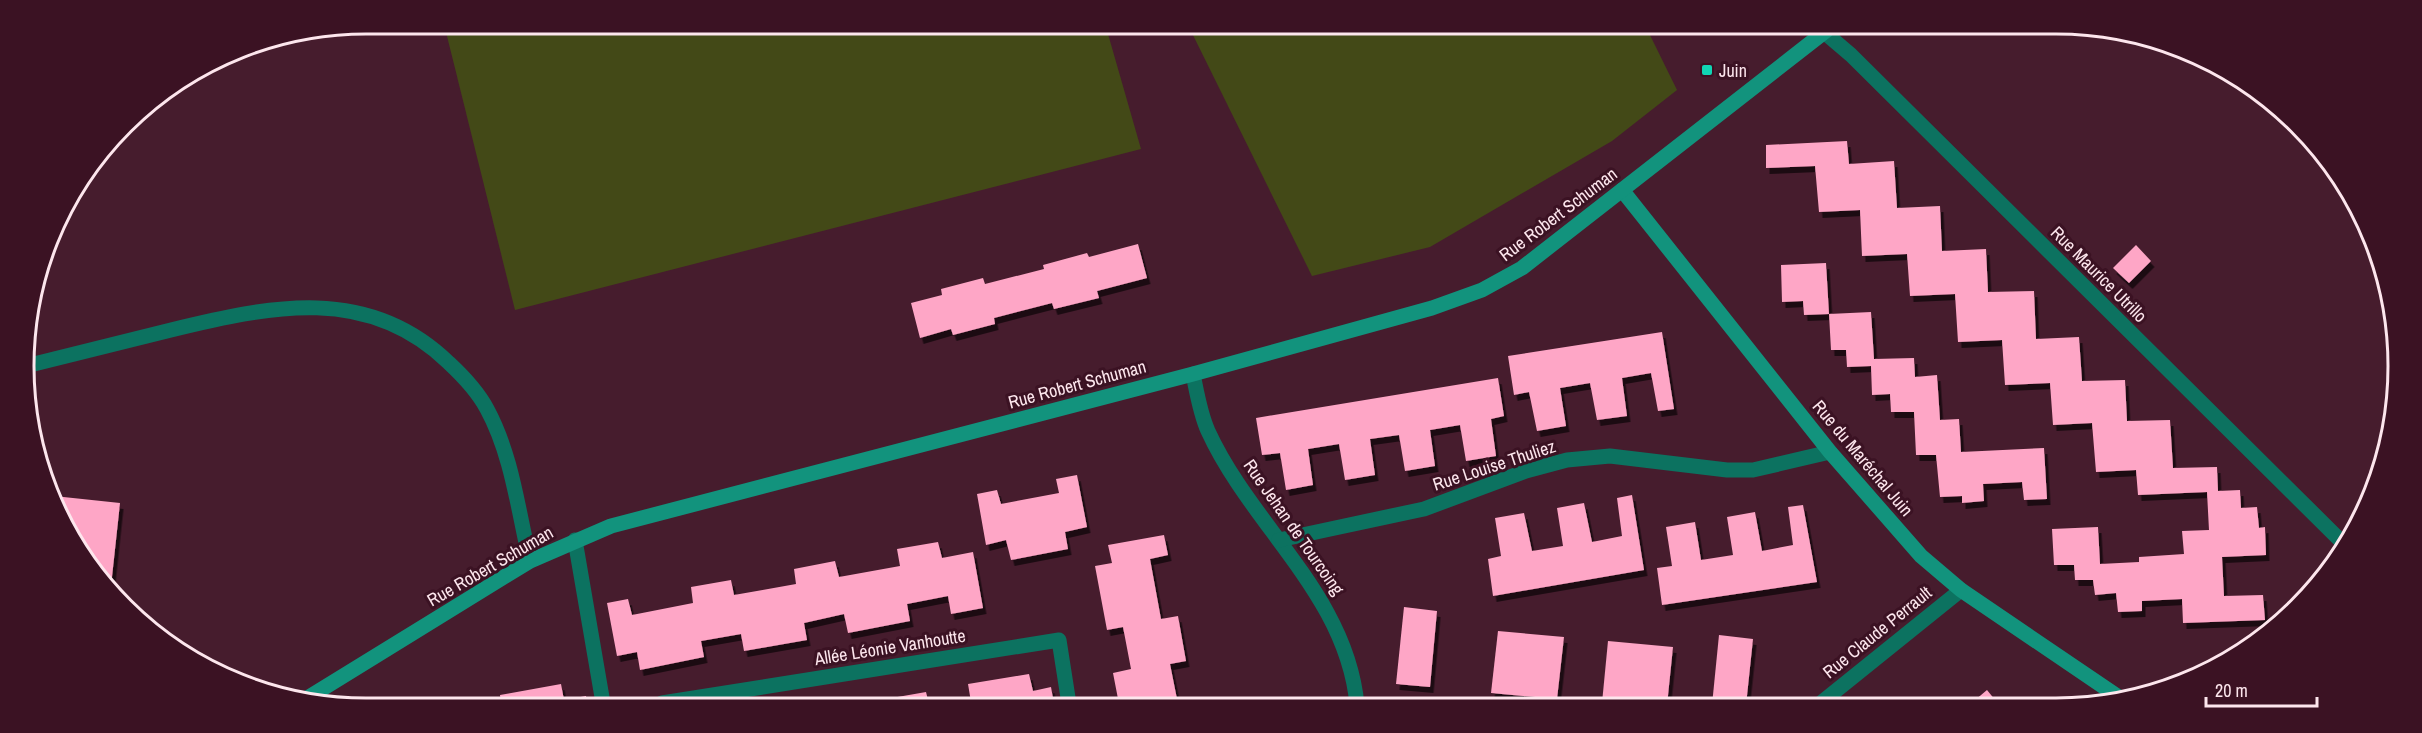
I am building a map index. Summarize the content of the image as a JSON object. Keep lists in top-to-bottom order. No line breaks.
{"streets":{"street":["Rue Robert Schuman","Rue Maurice Utrillo","Rue du Maréchal Juin","Rue Louise Thuliez","Rue Jehan de Tourcoing","Rue Claude Perrault","Allée Léonie Vanhoutte"]},"crossings":[["Rue Robert Schuman","Rue du Maréchal Juin"],["Rue Robert Schuman","Rue Jehan de Tourcoing"],["Rue du Maréchal Juin","Rue Louise Thuliez"],["Rue du Maréchal Juin","Rue Claude Perrault"],["Rue Louise Thuliez","Rue Jehan de Tourcoing"]],"places":{"transit":["Juin"]},"scale_bar":"20 m"}
